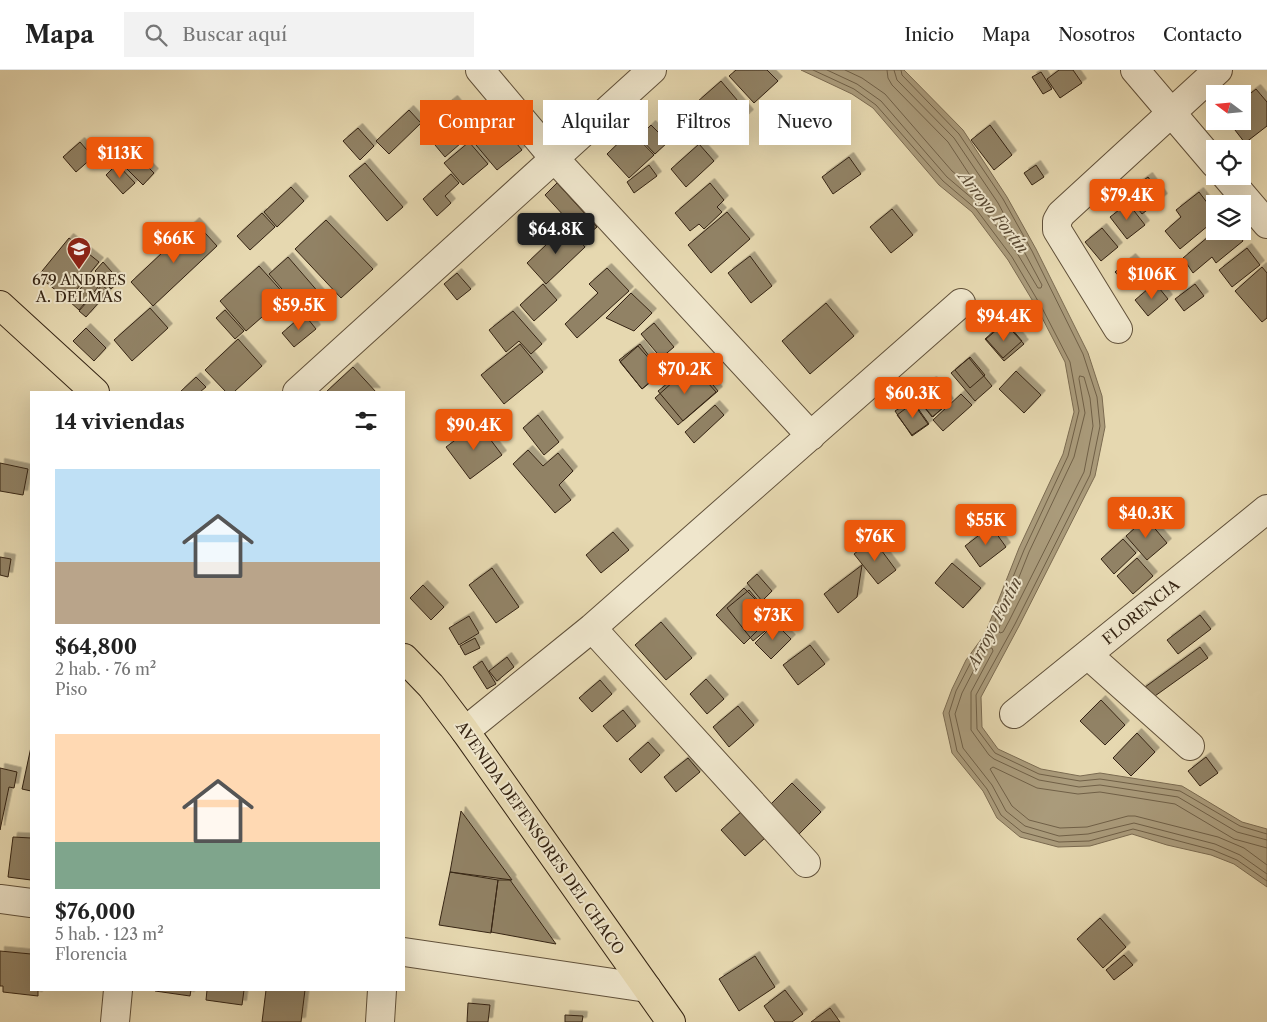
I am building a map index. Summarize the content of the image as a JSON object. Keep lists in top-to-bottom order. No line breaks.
{"streets":{"main road":["AVENIDA DEFENSORES DEL CHACO"],"street":["FLORENCIA"]},"water":["Arroyo Fortín"],"places":{"school or university":["679 ANDRES A. DELMAS"]},"north":"left","page":{"header":"Mapa","search":"Buscar aquí","nav":["Inicio","Mapa","Nosotros","Contacto"],"chip":["Comprar","Alquilar","Filtros","Nuevo"],"price":["$113K","$79.4K","$64.8K","$66K","$106K","$59.5K","$94.4K","$70.2K","$60.3K","$90.4K","$40.3K","$55K","$76K","$73K"],"heading":"14 viviendas","list":[{"name":"$64,800","note":"2 hab. · 76 m² · Piso"},{"name":"$76,000","note":"5 hab. · 123 m² · Florencia"}]}}
